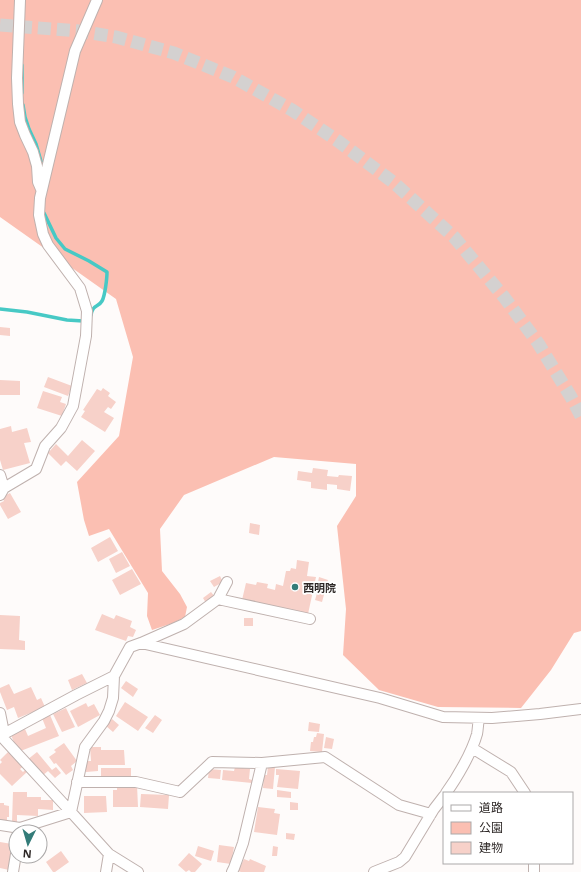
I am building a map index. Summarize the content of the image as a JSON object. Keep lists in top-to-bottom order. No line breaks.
{"places":["西明院"],"legend":["道路","公園","建物"],"north":"bottom"}
